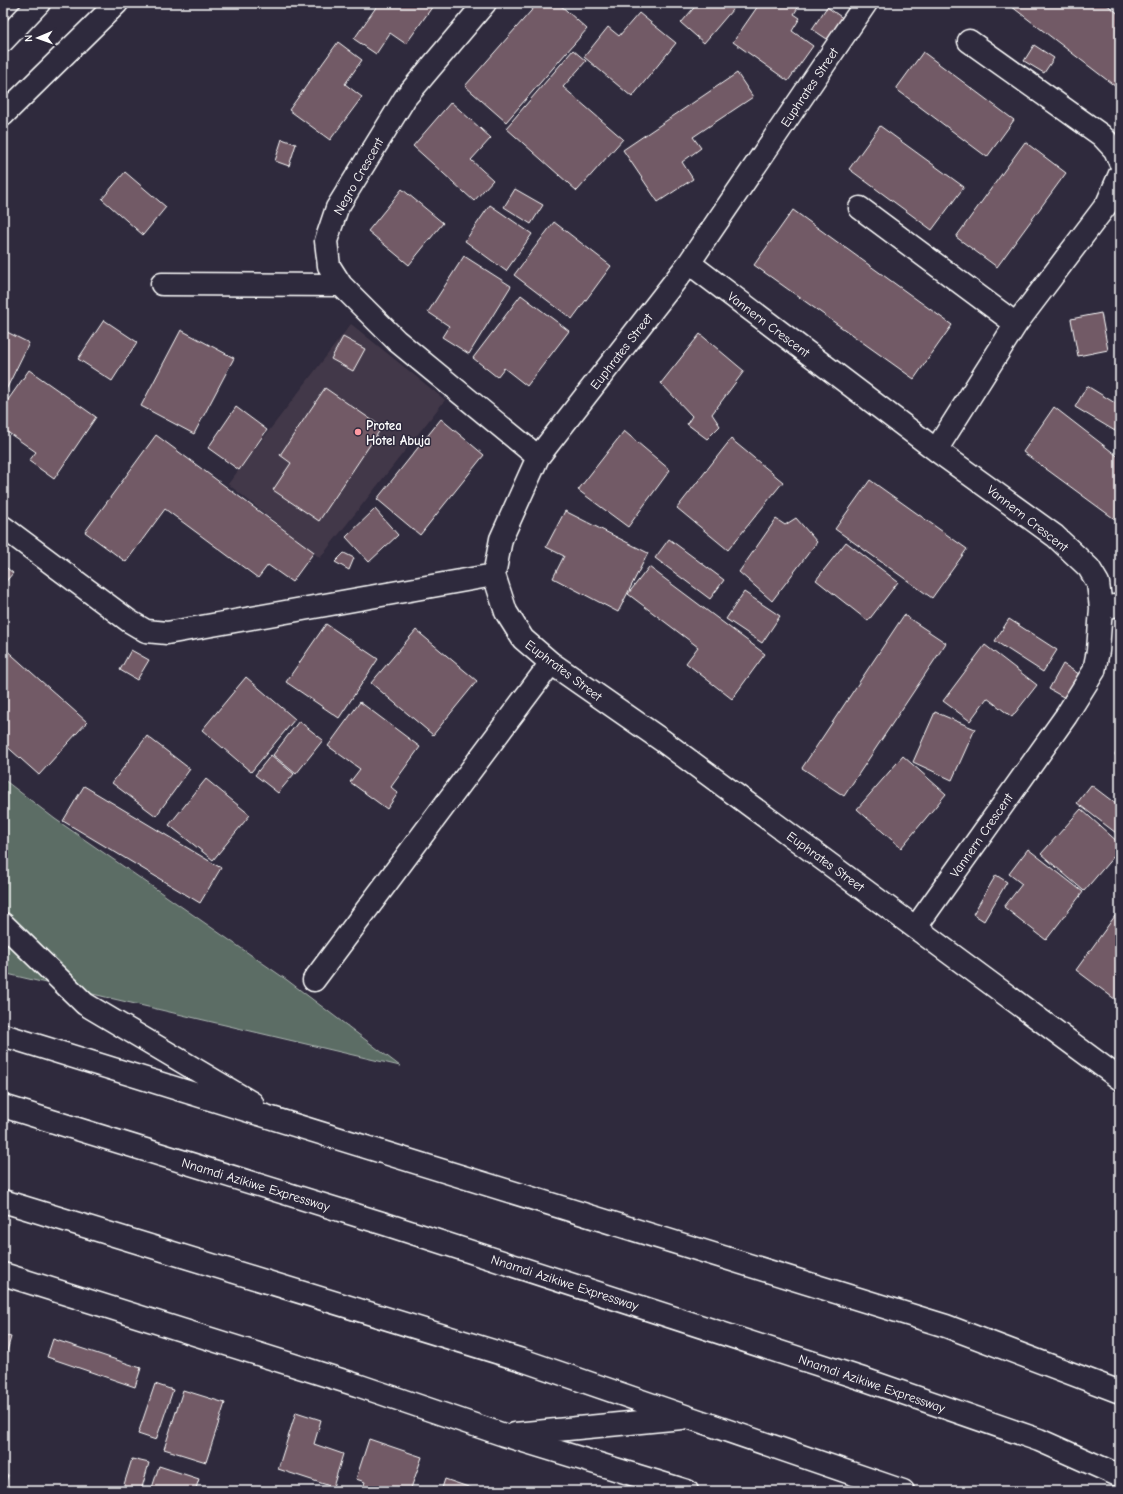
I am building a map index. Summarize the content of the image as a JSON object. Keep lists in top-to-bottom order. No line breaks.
{"streets":{"main road":["Euphrates Street","Negro Crescent","Vannern Crescent","Nnamdi Azikiwe Expressway"]},"crossings":[["Euphrates Street","Negro Crescent"],["Euphrates Street","Vannern Crescent"]],"places":["Protea Hotel Abuja"],"north":"left"}
